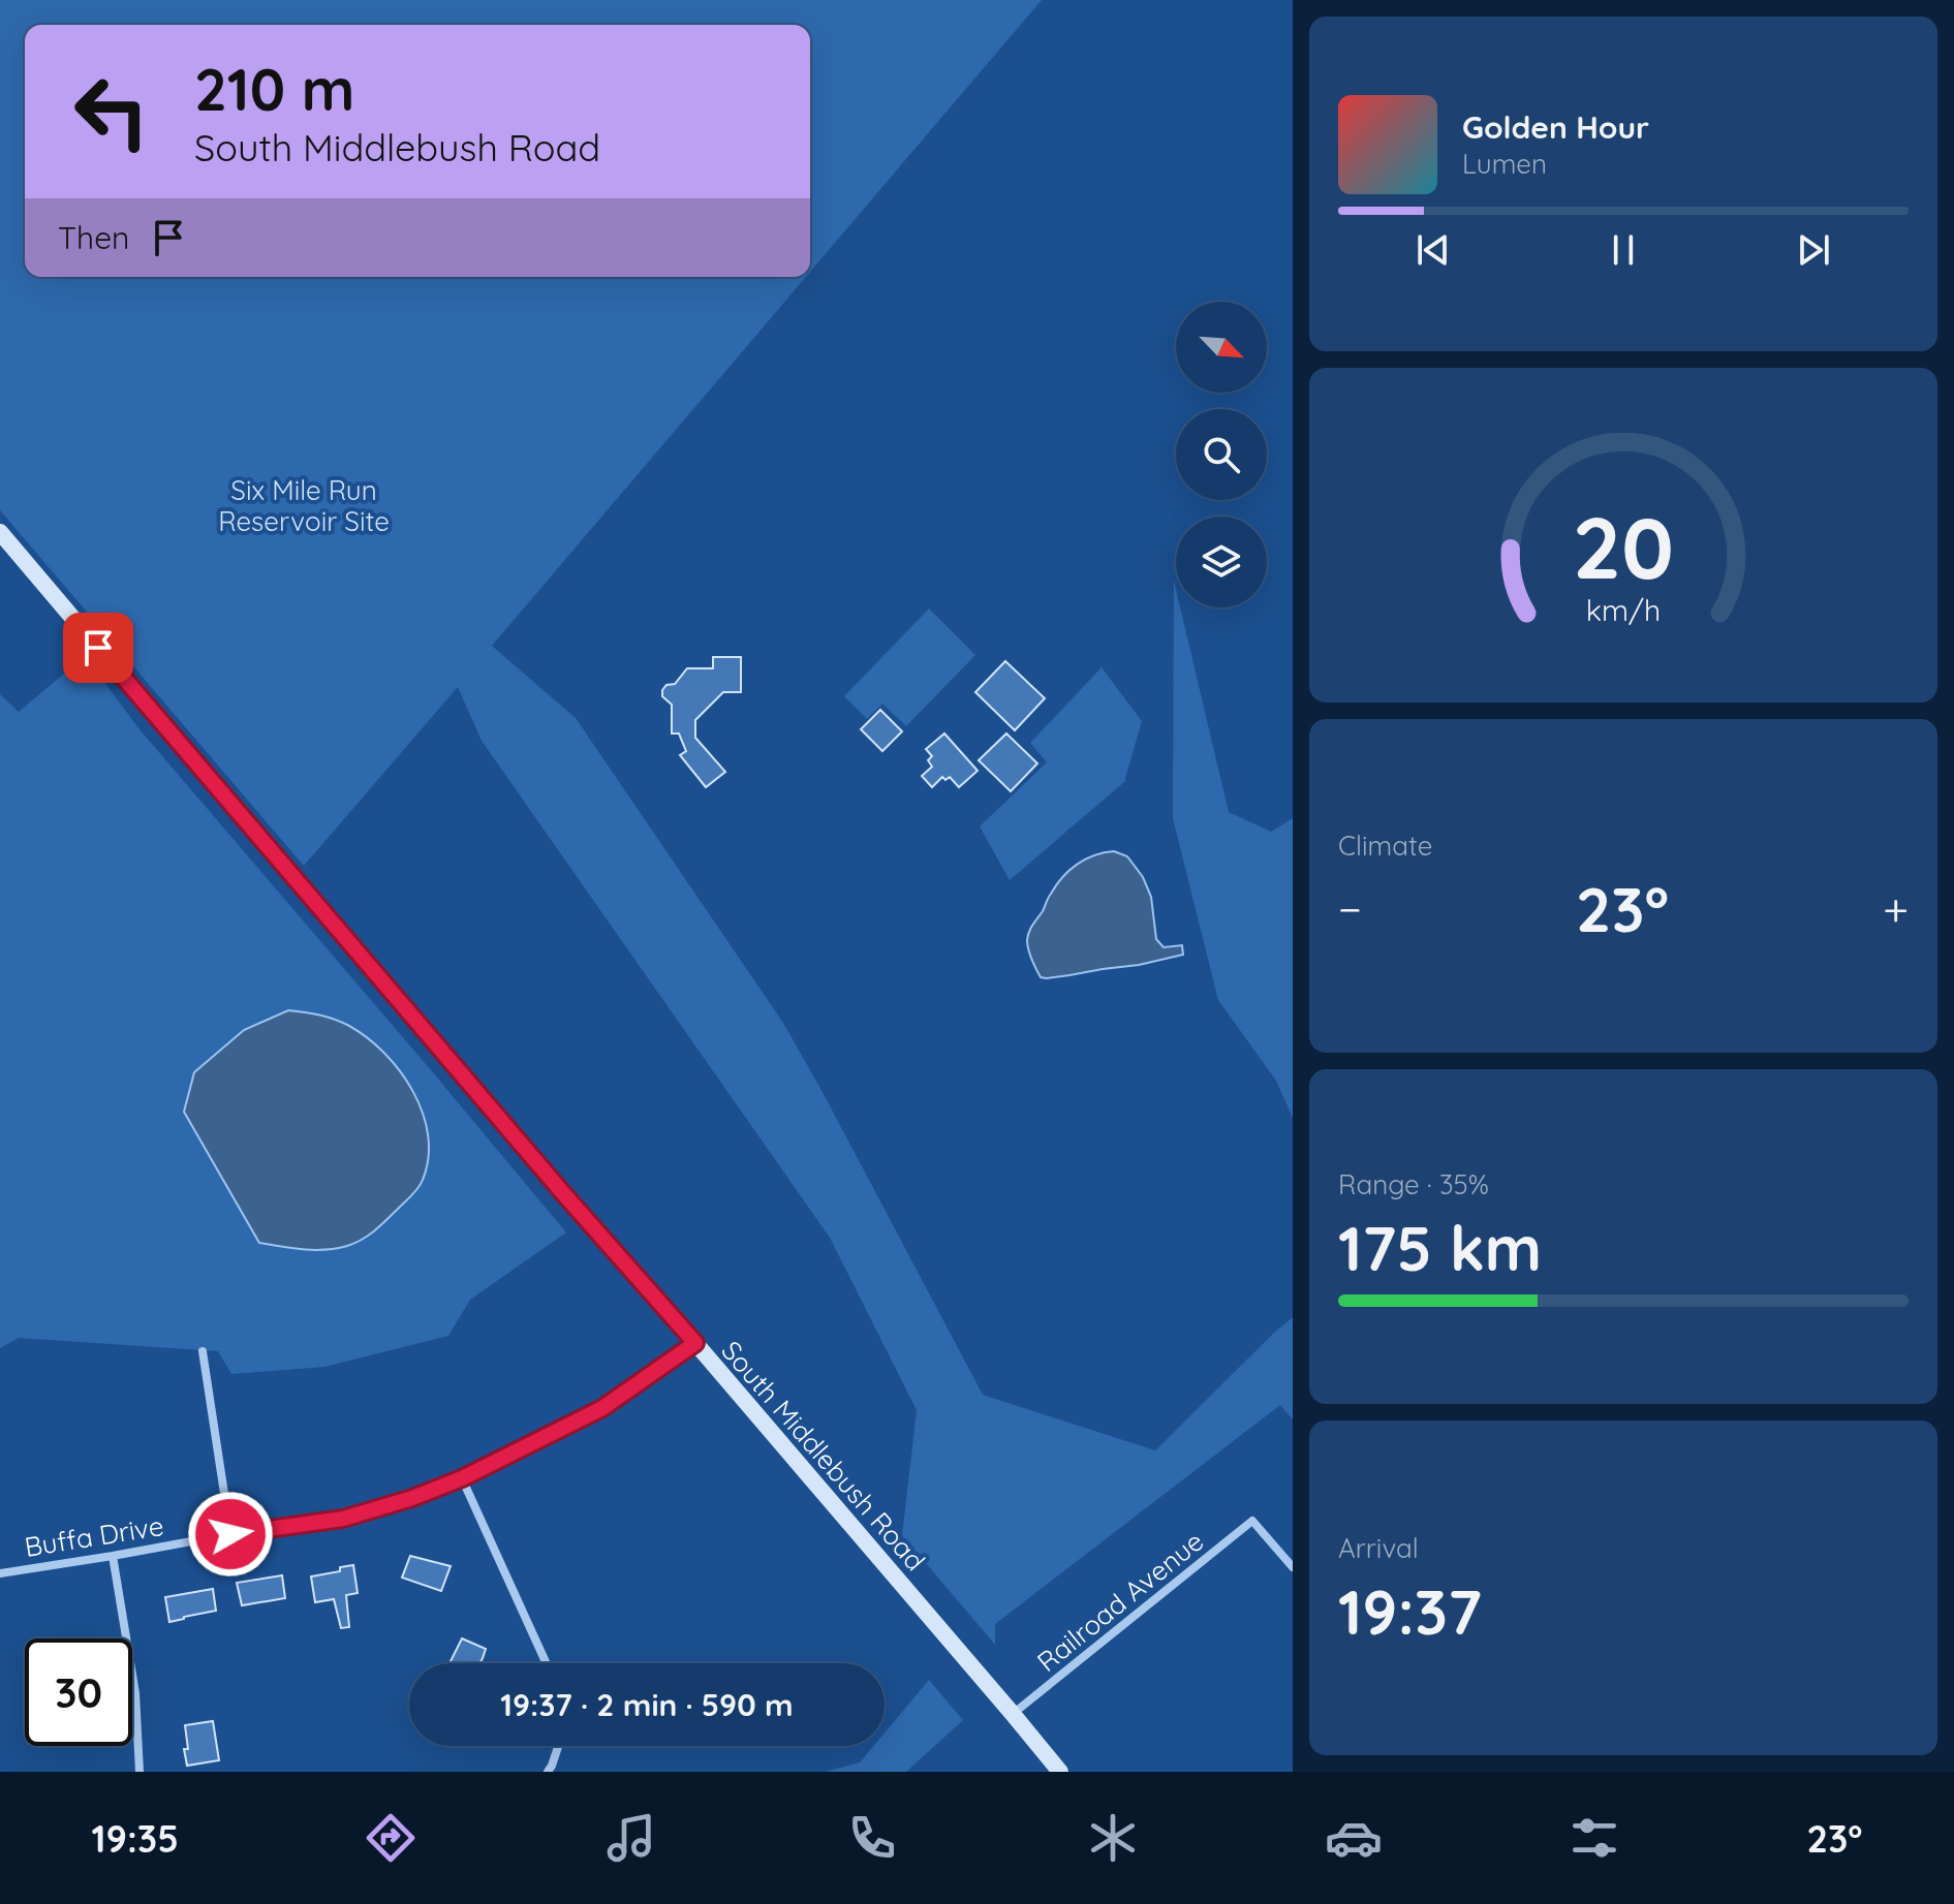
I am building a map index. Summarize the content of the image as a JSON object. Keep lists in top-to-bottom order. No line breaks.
{"streets":{"street":["South Middlebush Road","Buffa Drive","Railroad Avenue"]},"crossings":[["South Middlebush Road","Buffa Drive"],["South Middlebush Road","Railroad Avenue"]],"parks":["Six Mile Run Reservoir Site"],"north":"bottom right","page":{"turn":["210 m","South Middlebush Road"],"song":["Golden Hour","Lumen"],"then":"Then","tile":["Climate",["Range · 35%","175 km"],["Arrival","19:37"]],"heat":["−","23°","+"],"limit":"30","trip":"19:37 · 2 min · 590 m","tabs":["19:35","23°"],"gauge":["20","km/h"]}}
